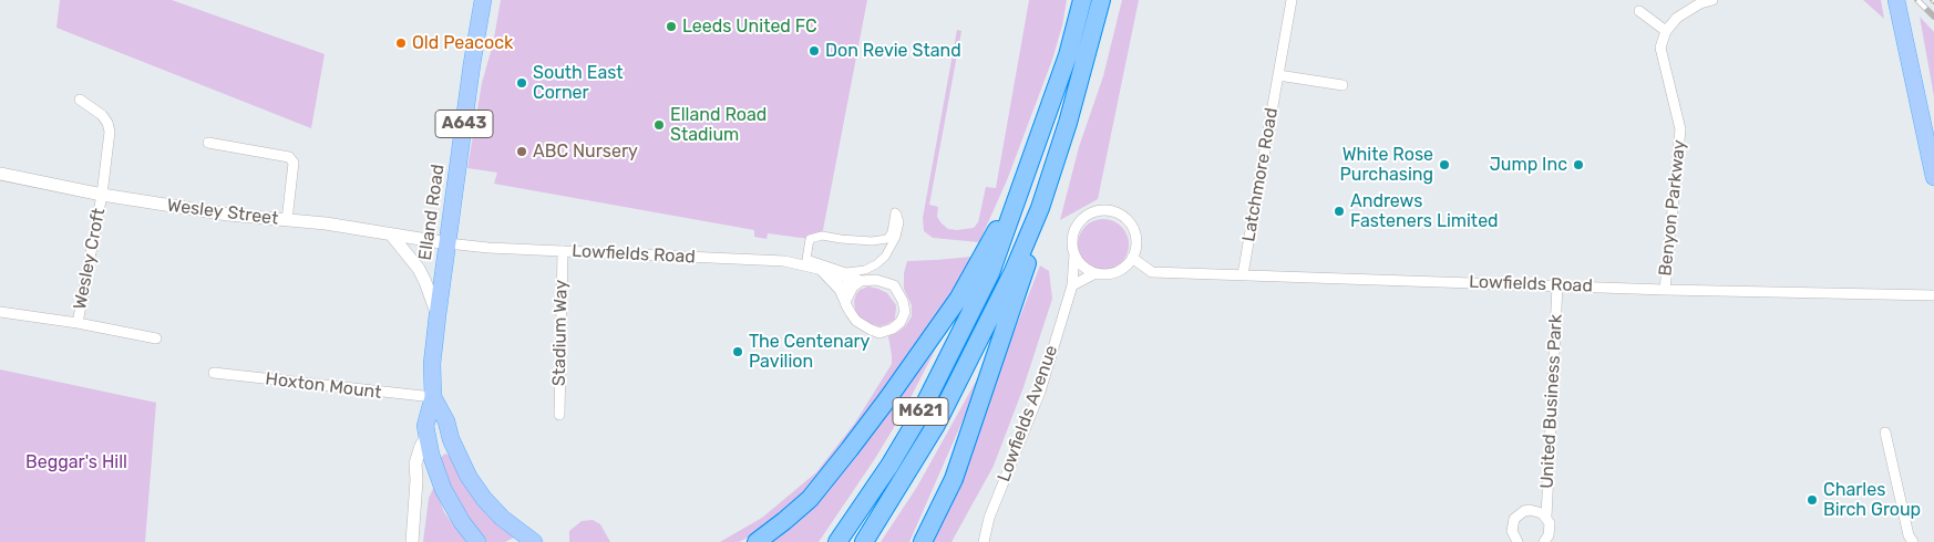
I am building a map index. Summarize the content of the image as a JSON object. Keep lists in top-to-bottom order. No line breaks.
{"streets":{"highway":["M621"],"main road":["A643","Elland Road"],"street":["Latchmore Road","Benyon Parkway","Wesley Street","Lowfields Road","Wesley Croft","Stadium Way","Hoxton Mount","United Business Park","Lowfields Avenue"]},"crossings":[["Latchmore Road","Lowfields Road"],["Benyon Parkway","Lowfields Road"],["Wesley Street","Elland Road"],["Wesley Street","Lowfields Road"],["Wesley Street","Wesley Croft"],["Elland Road","Lowfields Road"],["Elland Road","Hoxton Mount"],["Lowfields Road","Stadium Way"],["Lowfields Road","United Business Park"],["Lowfields Road","Lowfields Avenue"]],"parks":["Beggar's Hill"],"places":["Leeds United FC","Old Peacock","Don Revie Stand","South East Corner","Elland Road Stadium","ABC Nursery","White Rose Purchasing","Jump Inc","Andrews Fasteners Limited","The Centenary Pavilion","Charles Birch Group"]}
